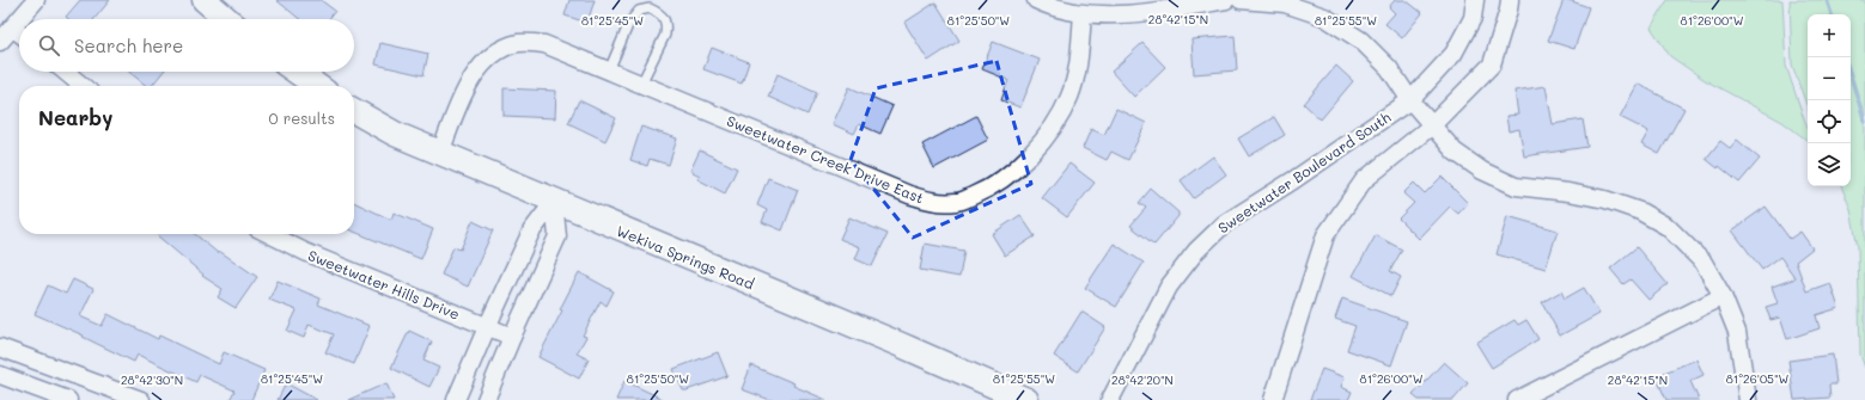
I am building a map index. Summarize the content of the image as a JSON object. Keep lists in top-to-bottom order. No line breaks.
{"streets":{"main road":["Wekiva Springs Road"],"street":["Sweetwater Creek Drive East","Sweetwater Boulevard South","Sweetwater Hills Drive"]},"crossings":[["Sweetwater Creek Drive East","Wekiva Springs Road"]],"page":{"map_buttons":["+","−"],"search":"Search here","heading":["Nearby","0 results"]},"coordinates":["28°42'15\"N","81°25'45\"W","81°25'50\"W","81°25'55\"W","81°26'00\"W","81°26'05\"W","28°42'30\"N","28°42'20\"N"]}
